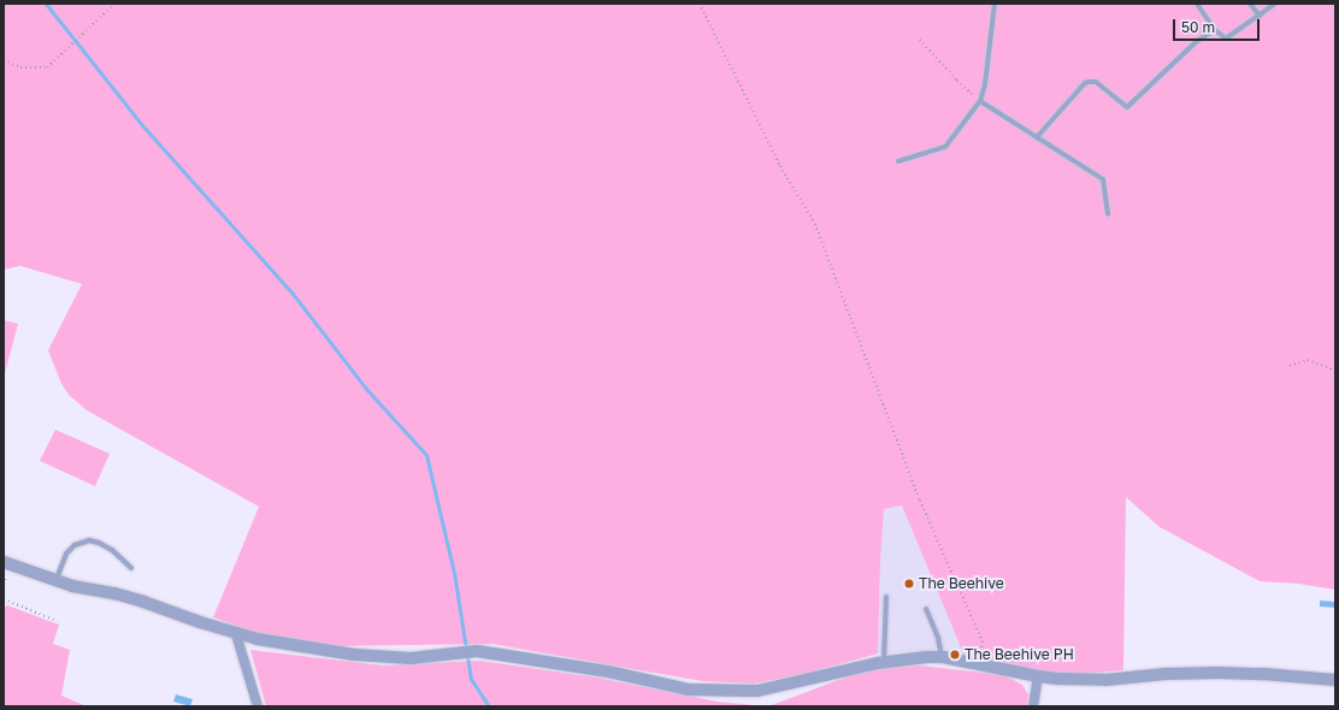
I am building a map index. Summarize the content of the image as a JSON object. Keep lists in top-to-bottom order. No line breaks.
{"places":["The Beehive","The Beehive PH"],"scale_bar":"50 m"}
